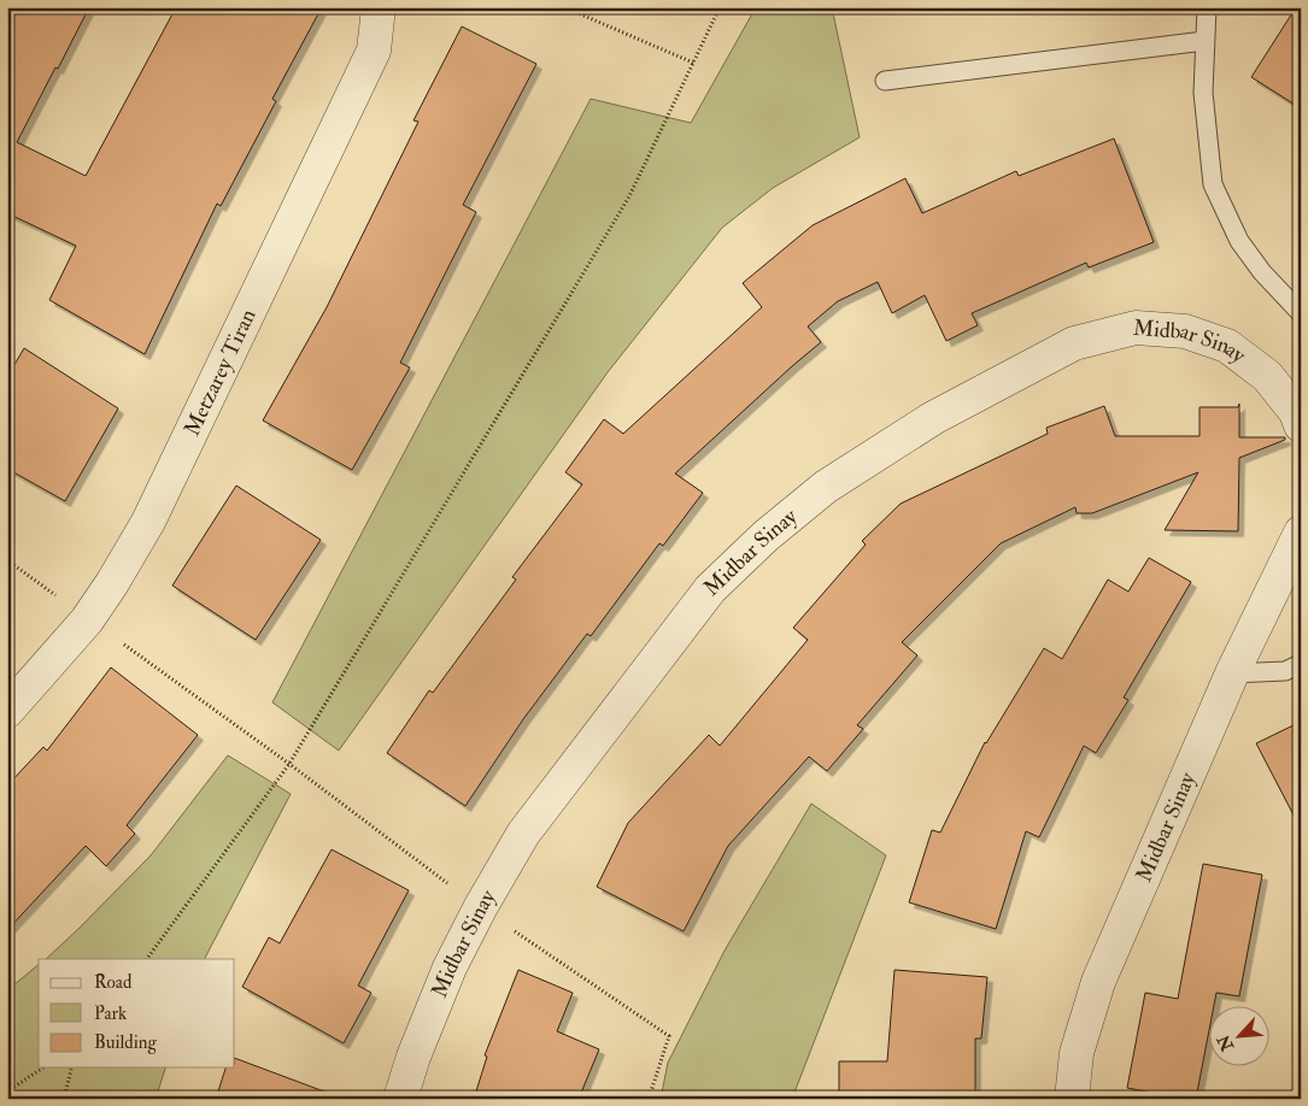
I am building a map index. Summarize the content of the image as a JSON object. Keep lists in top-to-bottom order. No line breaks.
{"streets":{"street":["Midbar Sinay","Metzarey Tiran"]},"legend":["Road","Park","Building"],"north":"bottom left"}
